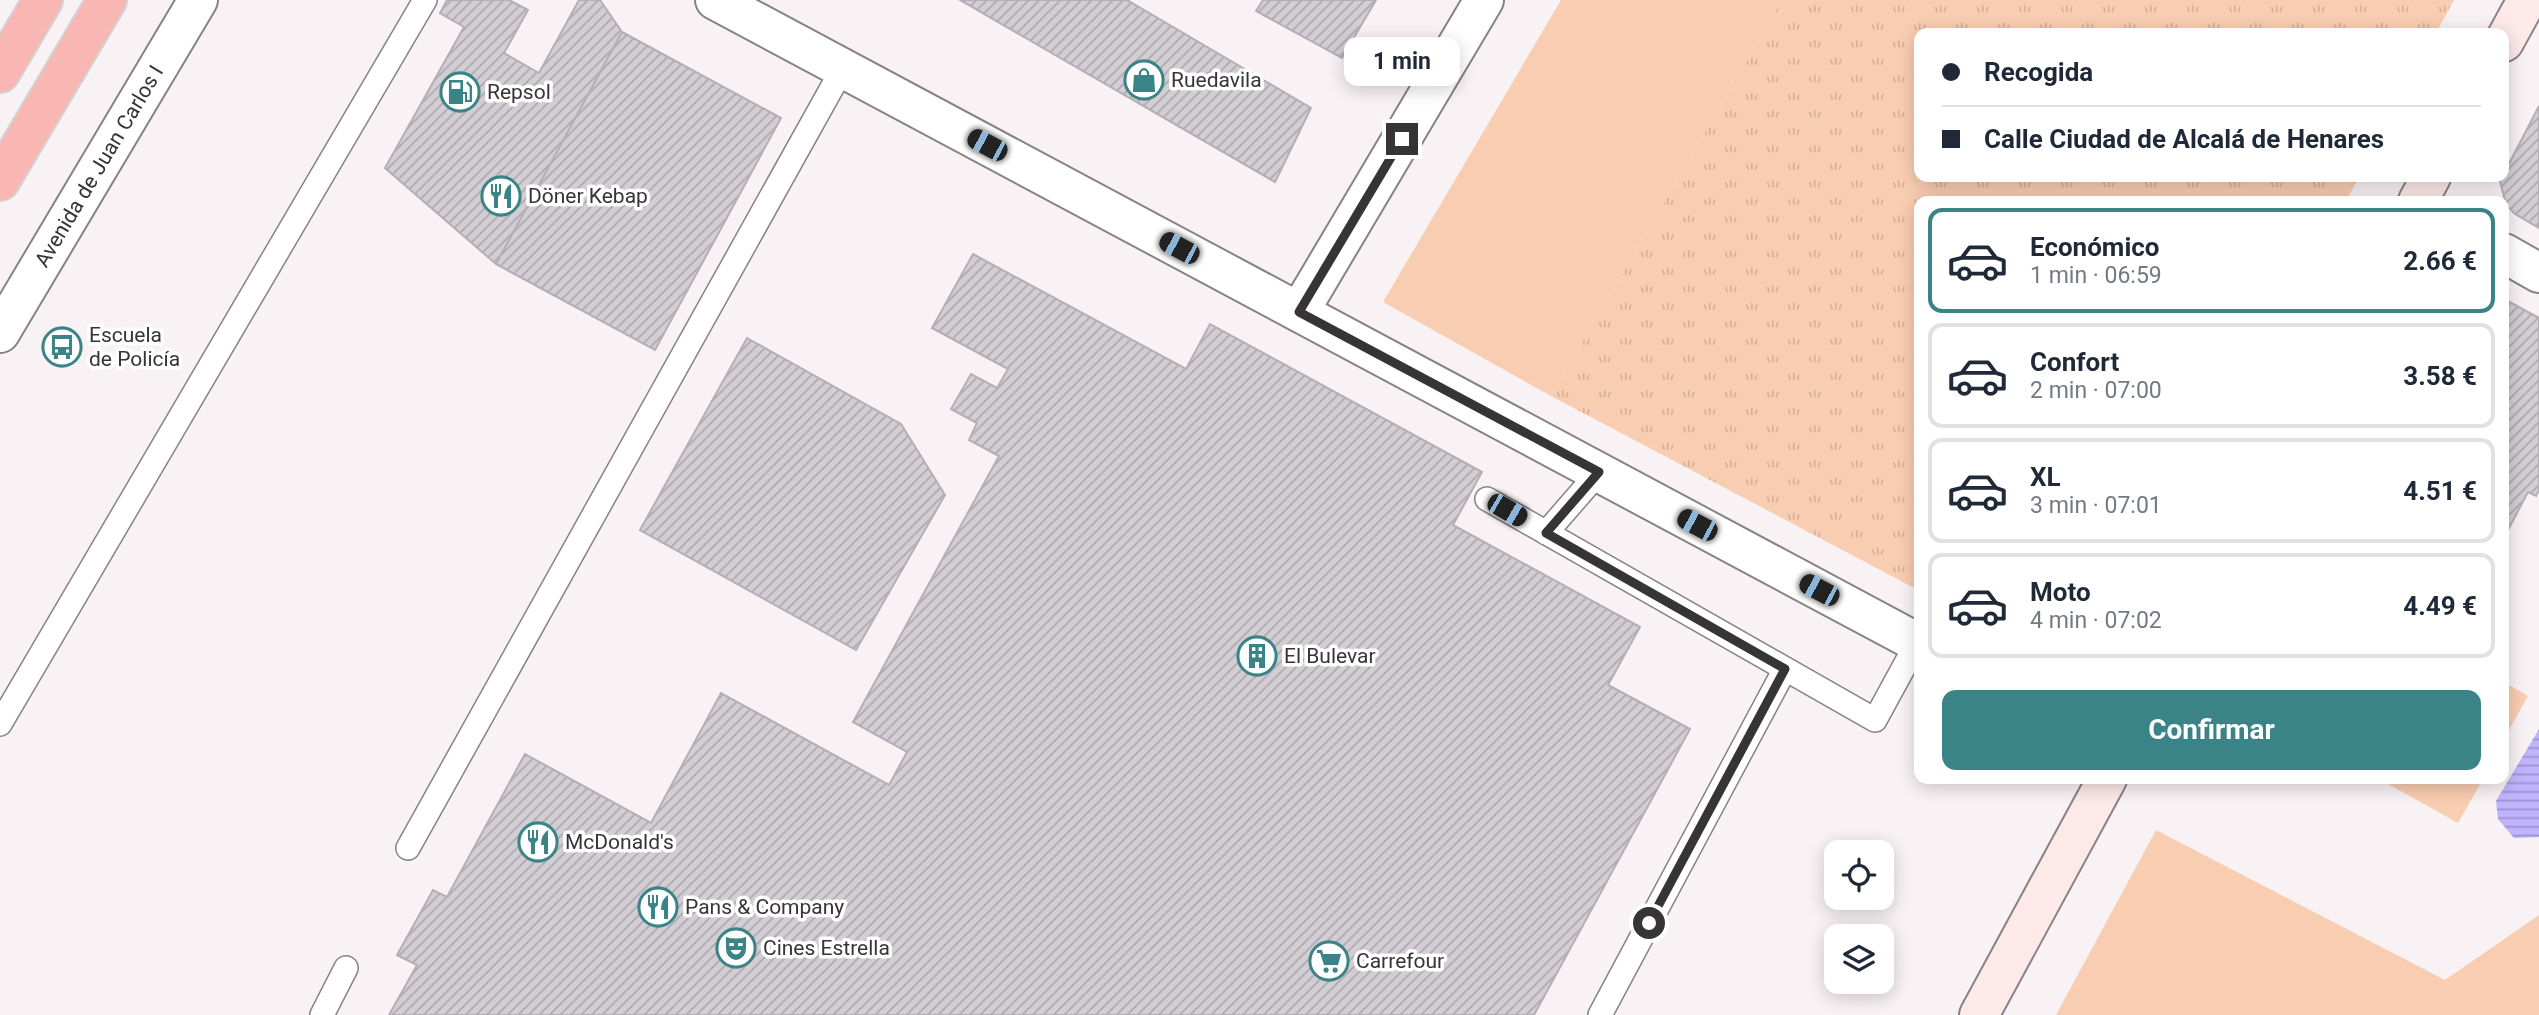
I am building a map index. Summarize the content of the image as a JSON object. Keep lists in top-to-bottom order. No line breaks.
{"streets":{"street":["Avenida de Juan Carlos I"]},"places":{"shop":["Ruedavila"],"fuel station":["Repsol"],"restaurant":["Döner Kebap","McDonald's","Pans & Company"],"bus stop":["Escuela de Policía"],"building":["El Bulevar"],"theatre":["Cines Estrella"],"supermarket":["Carrefour"]},"page":{"banner":["Recogida","Calle Ciudad de Alcalá de Henares"],"bubble":"1 min","list":[{"name":"Económico","note":"1 min · 06:59","value":"2.66 €"},{"name":"Confort","note":"2 min · 07:00","value":"3.58 €"},{"name":"XL","note":"3 min · 07:01","value":"4.51 €"},{"name":"Moto","note":"4 min · 07:02","value":"4.49 €"}],"buttons":"Confirmar"}}
